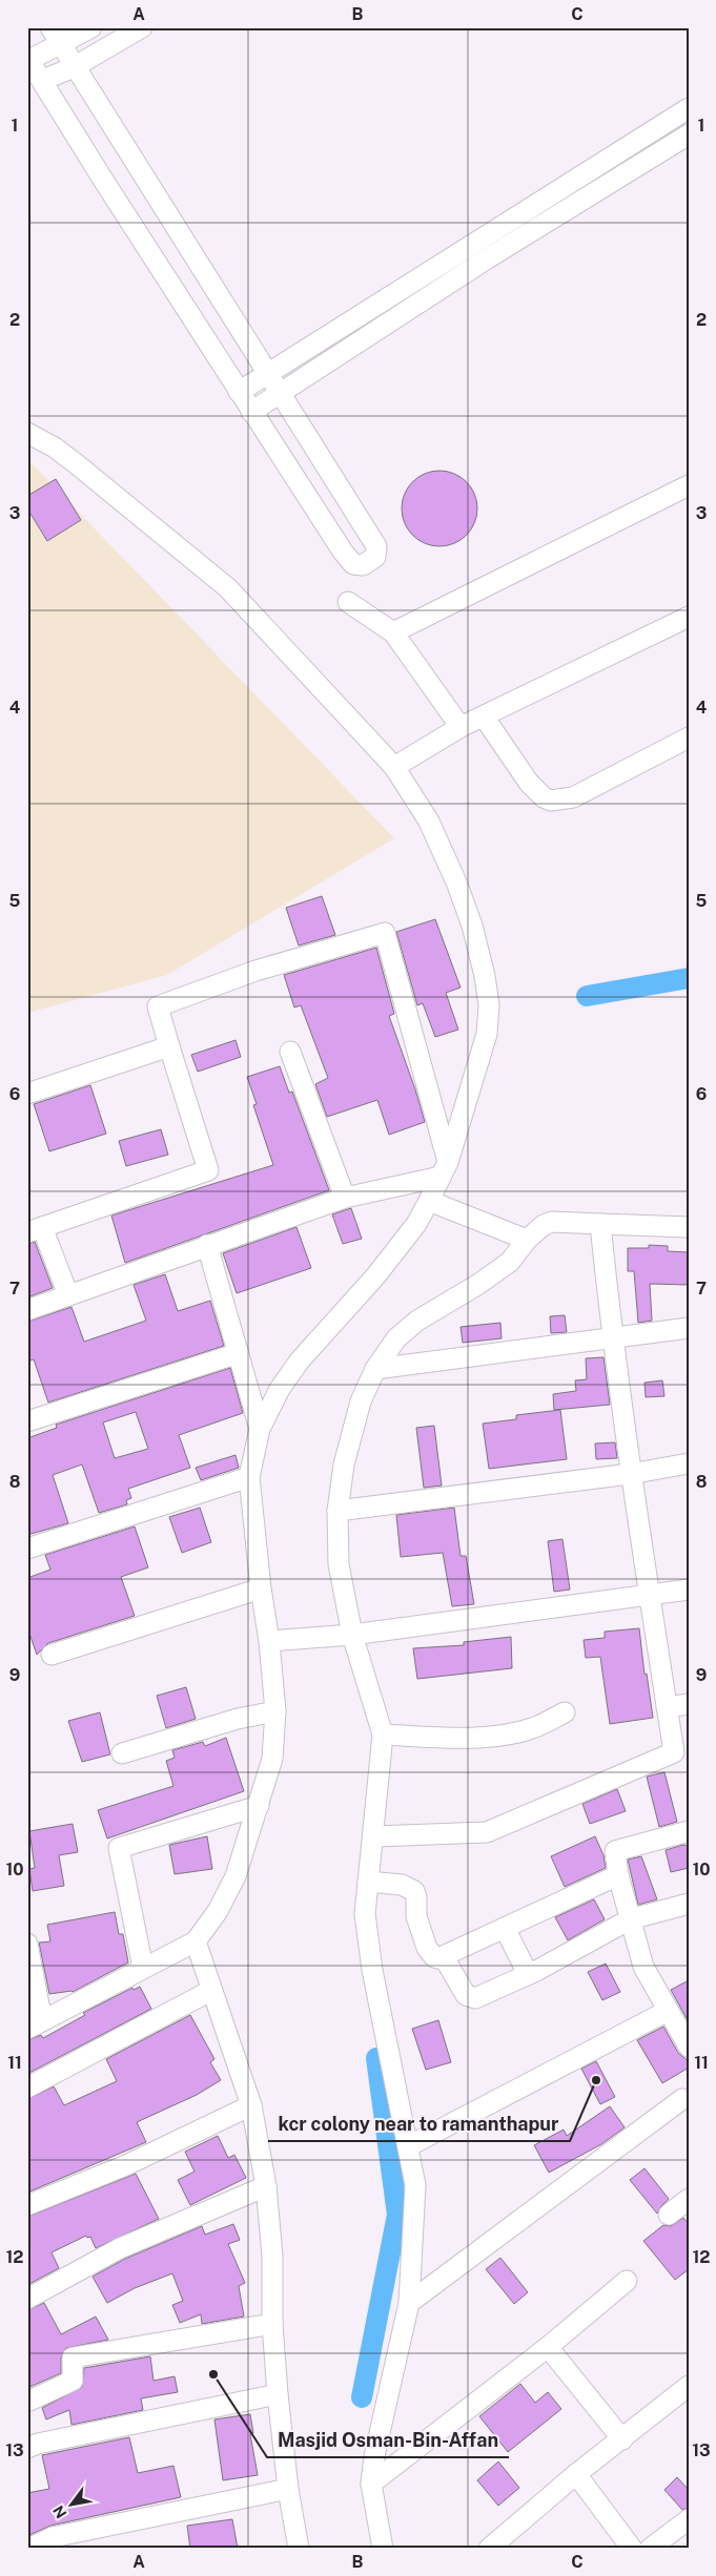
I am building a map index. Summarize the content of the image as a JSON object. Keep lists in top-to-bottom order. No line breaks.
{"places":["kcr colony near to ramanthapur","Masjid Osman-Bin-Affan"],"north":"bottom left","grid":{"columns":["A","B","C"],"rows":["1","2","3","4","5","6","7","8","9","10","11","12","13"]}}
